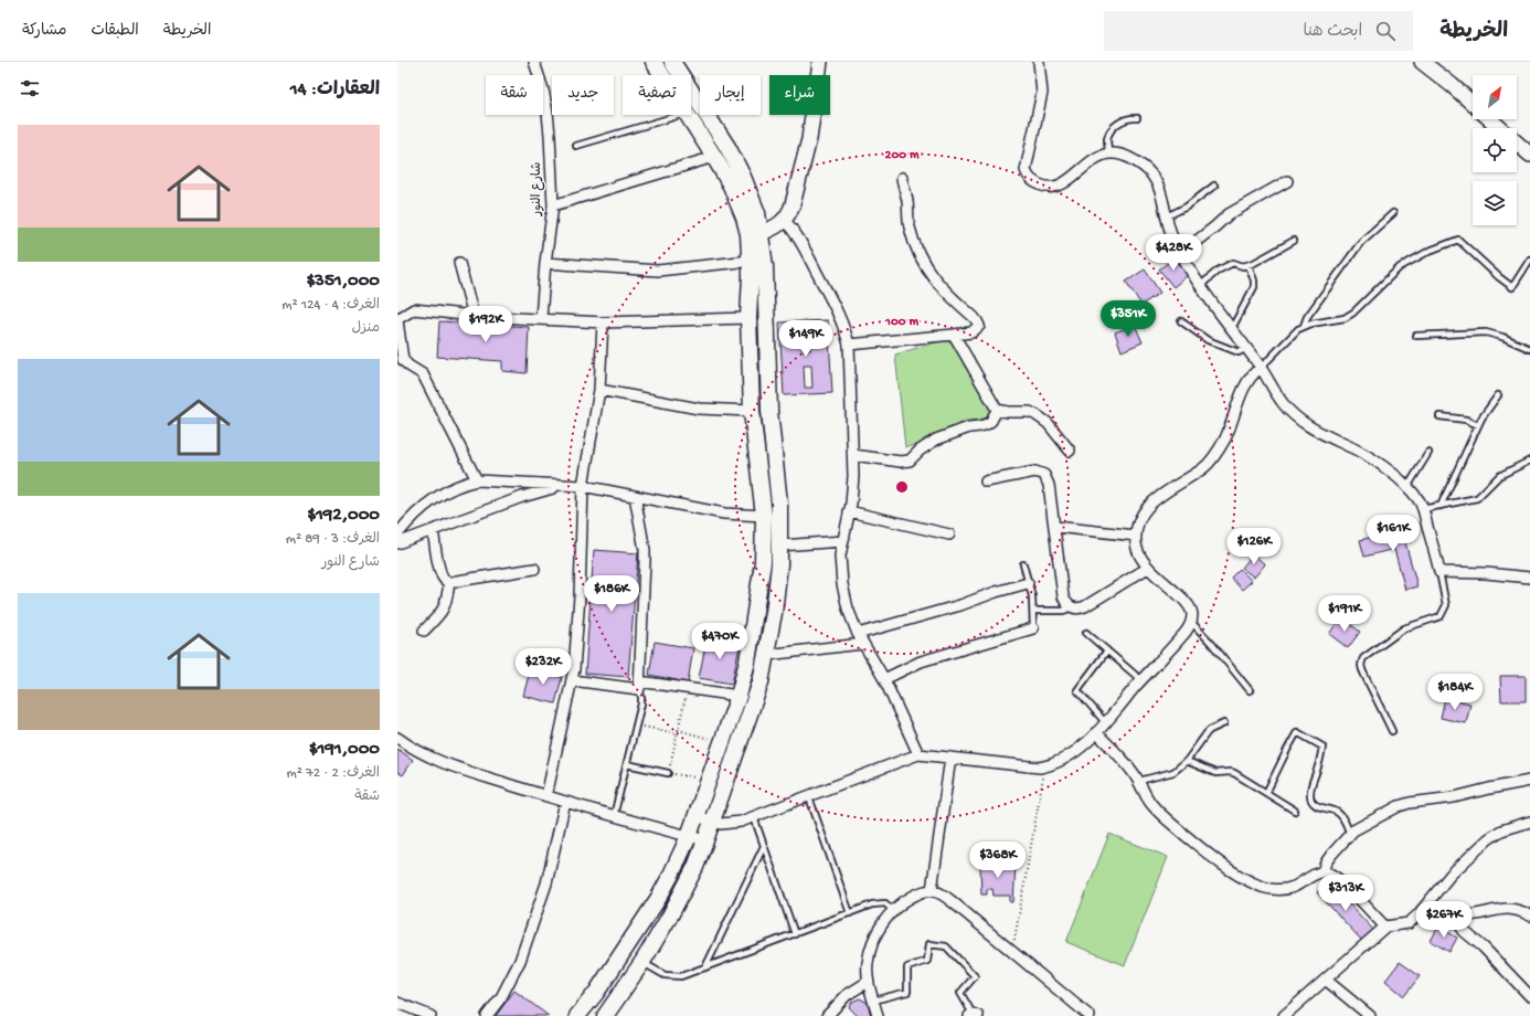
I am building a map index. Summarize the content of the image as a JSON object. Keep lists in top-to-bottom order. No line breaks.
{"streets":{"street":["شارع النور"]},"north":"top right","page":{"header":"الخريطة","search":"ابحث هنا","nav":["الخريطة","الطبقات","مشاركة"],"heading":"العقارات: 14","chip":["شراء","إيجار","تصفية","جديد","شقة"],"list":[{"name":"$351,000","note":"الغرف: 4 · 124 m² · منزل"},{"name":"$192,000","note":"الغرف: 3 · 89 m² · شارع النور"},{"name":"$191,000","note":"الغرف: 2 · 72 m² · شقة"}],"price":["$428K","$351K","$192K","$149K","$161K","$126K","$186K","$191K","$470K","$232K","$184K","$368K","$313K","$267K"]},"rings":["200 m","100 m"]}
